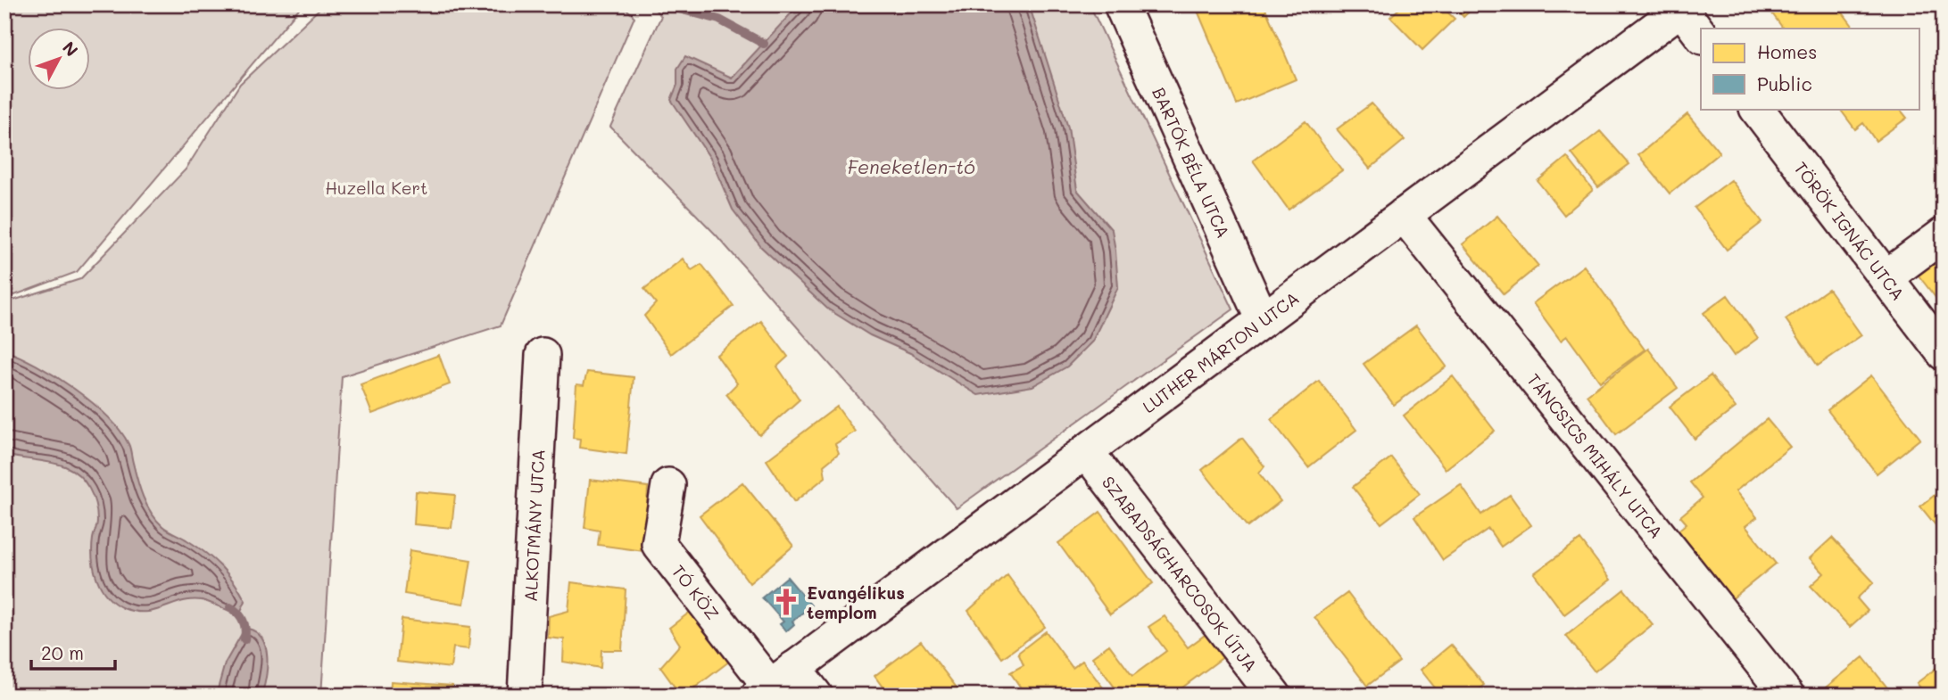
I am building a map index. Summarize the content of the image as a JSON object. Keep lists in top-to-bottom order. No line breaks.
{"streets":{"street":["BARTÓK BÉLA UTCA","TÖRÖK IGNÁC UTCA","LUTHER MÁRTON UTCA","TÁNCSICS MIHÁLY UTCA","ALKOTMÁNY UTCA","SZABADSÁGHARCOSOK ÚTJA","TÓ KÖZ"]},"crossings":[["BARTÓK BÉLA UTCA","LUTHER MÁRTON UTCA"],["LUTHER MÁRTON UTCA","TÁNCSICS MIHÁLY UTCA"],["LUTHER MÁRTON UTCA","SZABADSÁGHARCOSOK ÚTJA"],["LUTHER MÁRTON UTCA","TÓ KÖZ"]],"water":["Feneketlen-tó"],"parks":["Huzella Kert"],"places":{"church":["Evangélikus templom"]},"legend":["Homes","Public"],"scale_bar":"20 m","north":"top right"}
